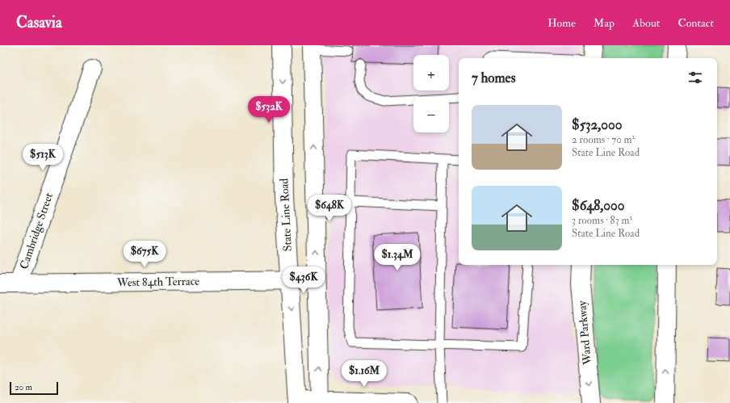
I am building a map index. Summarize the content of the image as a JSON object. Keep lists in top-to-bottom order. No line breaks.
{"streets":{"main road":["State Line Road","Cambridge Street","West 84th Terrace","Ward Parkway"]},"crossings":[["State Line Road","West 84th Terrace"],["Cambridge Street","West 84th Terrace"]],"scale_bar":"20 m","page":{"header":"Casavia","nav":["Home","Map","About","Contact"],"map_buttons":["+","−"],"heading":"7 homes","price":["$532K","$513K","$648K","$675K","$1.34M","$436K","$1.16M"],"list":[{"name":"$532,000","note":"2 rooms · 70 m² · State Line Road"},{"name":"$648,000","note":"3 rooms · 83 m² · State Line Road"}],"scale":"20 m"}}
